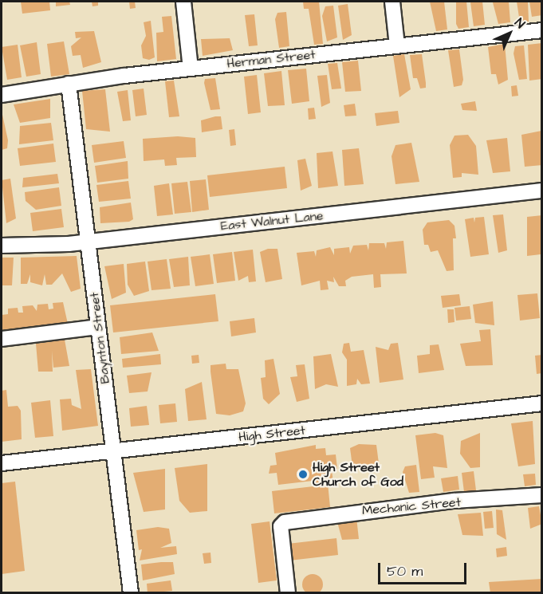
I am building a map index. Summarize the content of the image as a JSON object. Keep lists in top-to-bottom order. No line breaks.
{"streets":{"street":["Herman Street","East Walnut Lane","Baynton Street","High Street","Mechanic Street"]},"crossings":[["Herman Street","Baynton Street"],["East Walnut Lane","Baynton Street"],["Baynton Street","High Street"]],"places":["High Street Church of God"],"scale_bar":"50 m","north":"top right"}
